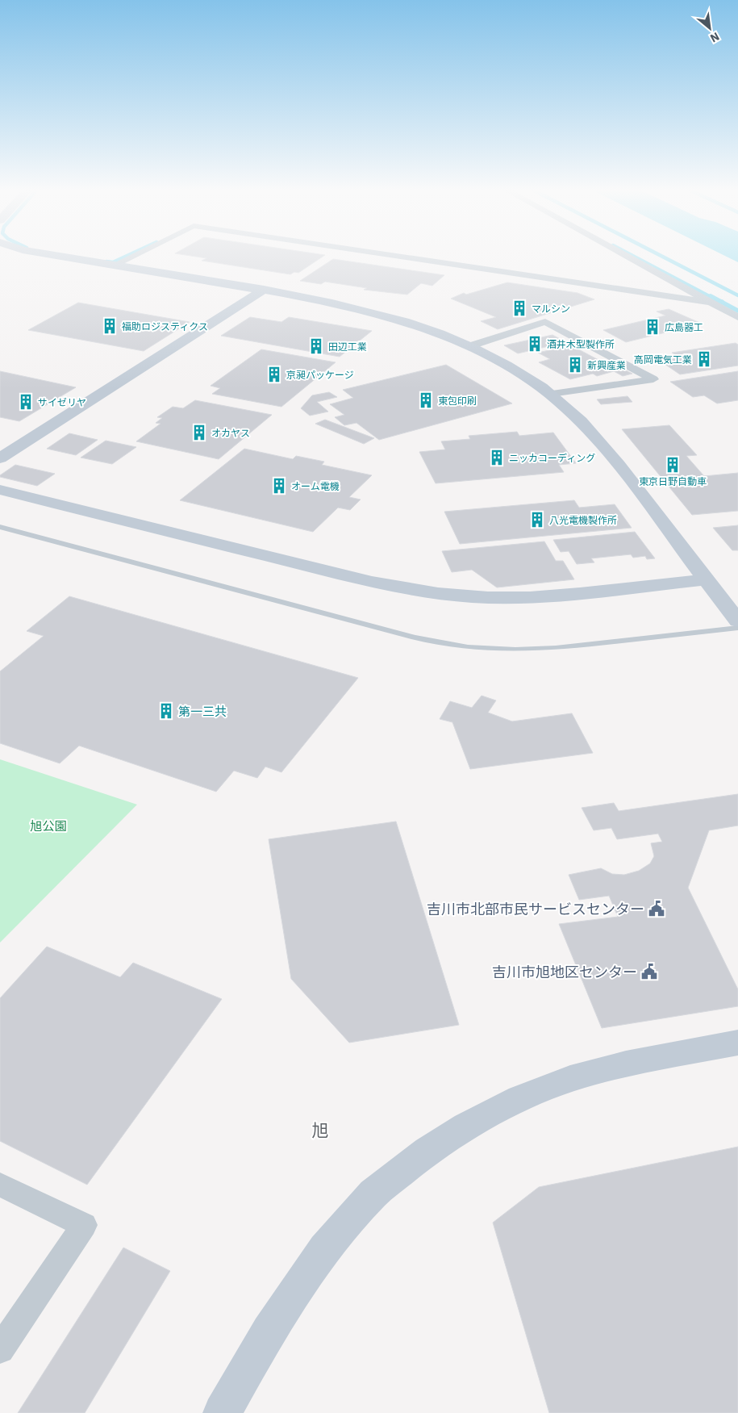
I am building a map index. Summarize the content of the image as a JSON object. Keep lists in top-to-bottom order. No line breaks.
{"districts":["旭"],"parks":["旭公園"],"places":{"building":["マルシン","福助ロジスティクス","広島器工","酒井木型製作所","田辺工業","高岡電気工業","新興産業","京昶パッケージ","東包印刷","サイゼリヤ","オカヤス","ニッカコーディング","東京日野自動車","オーム電機","八光電機製作所","第一三共"],"public building":["吉川市北部市民サービスセンター","吉川市旭地区センター"]},"north":"bottom right"}
